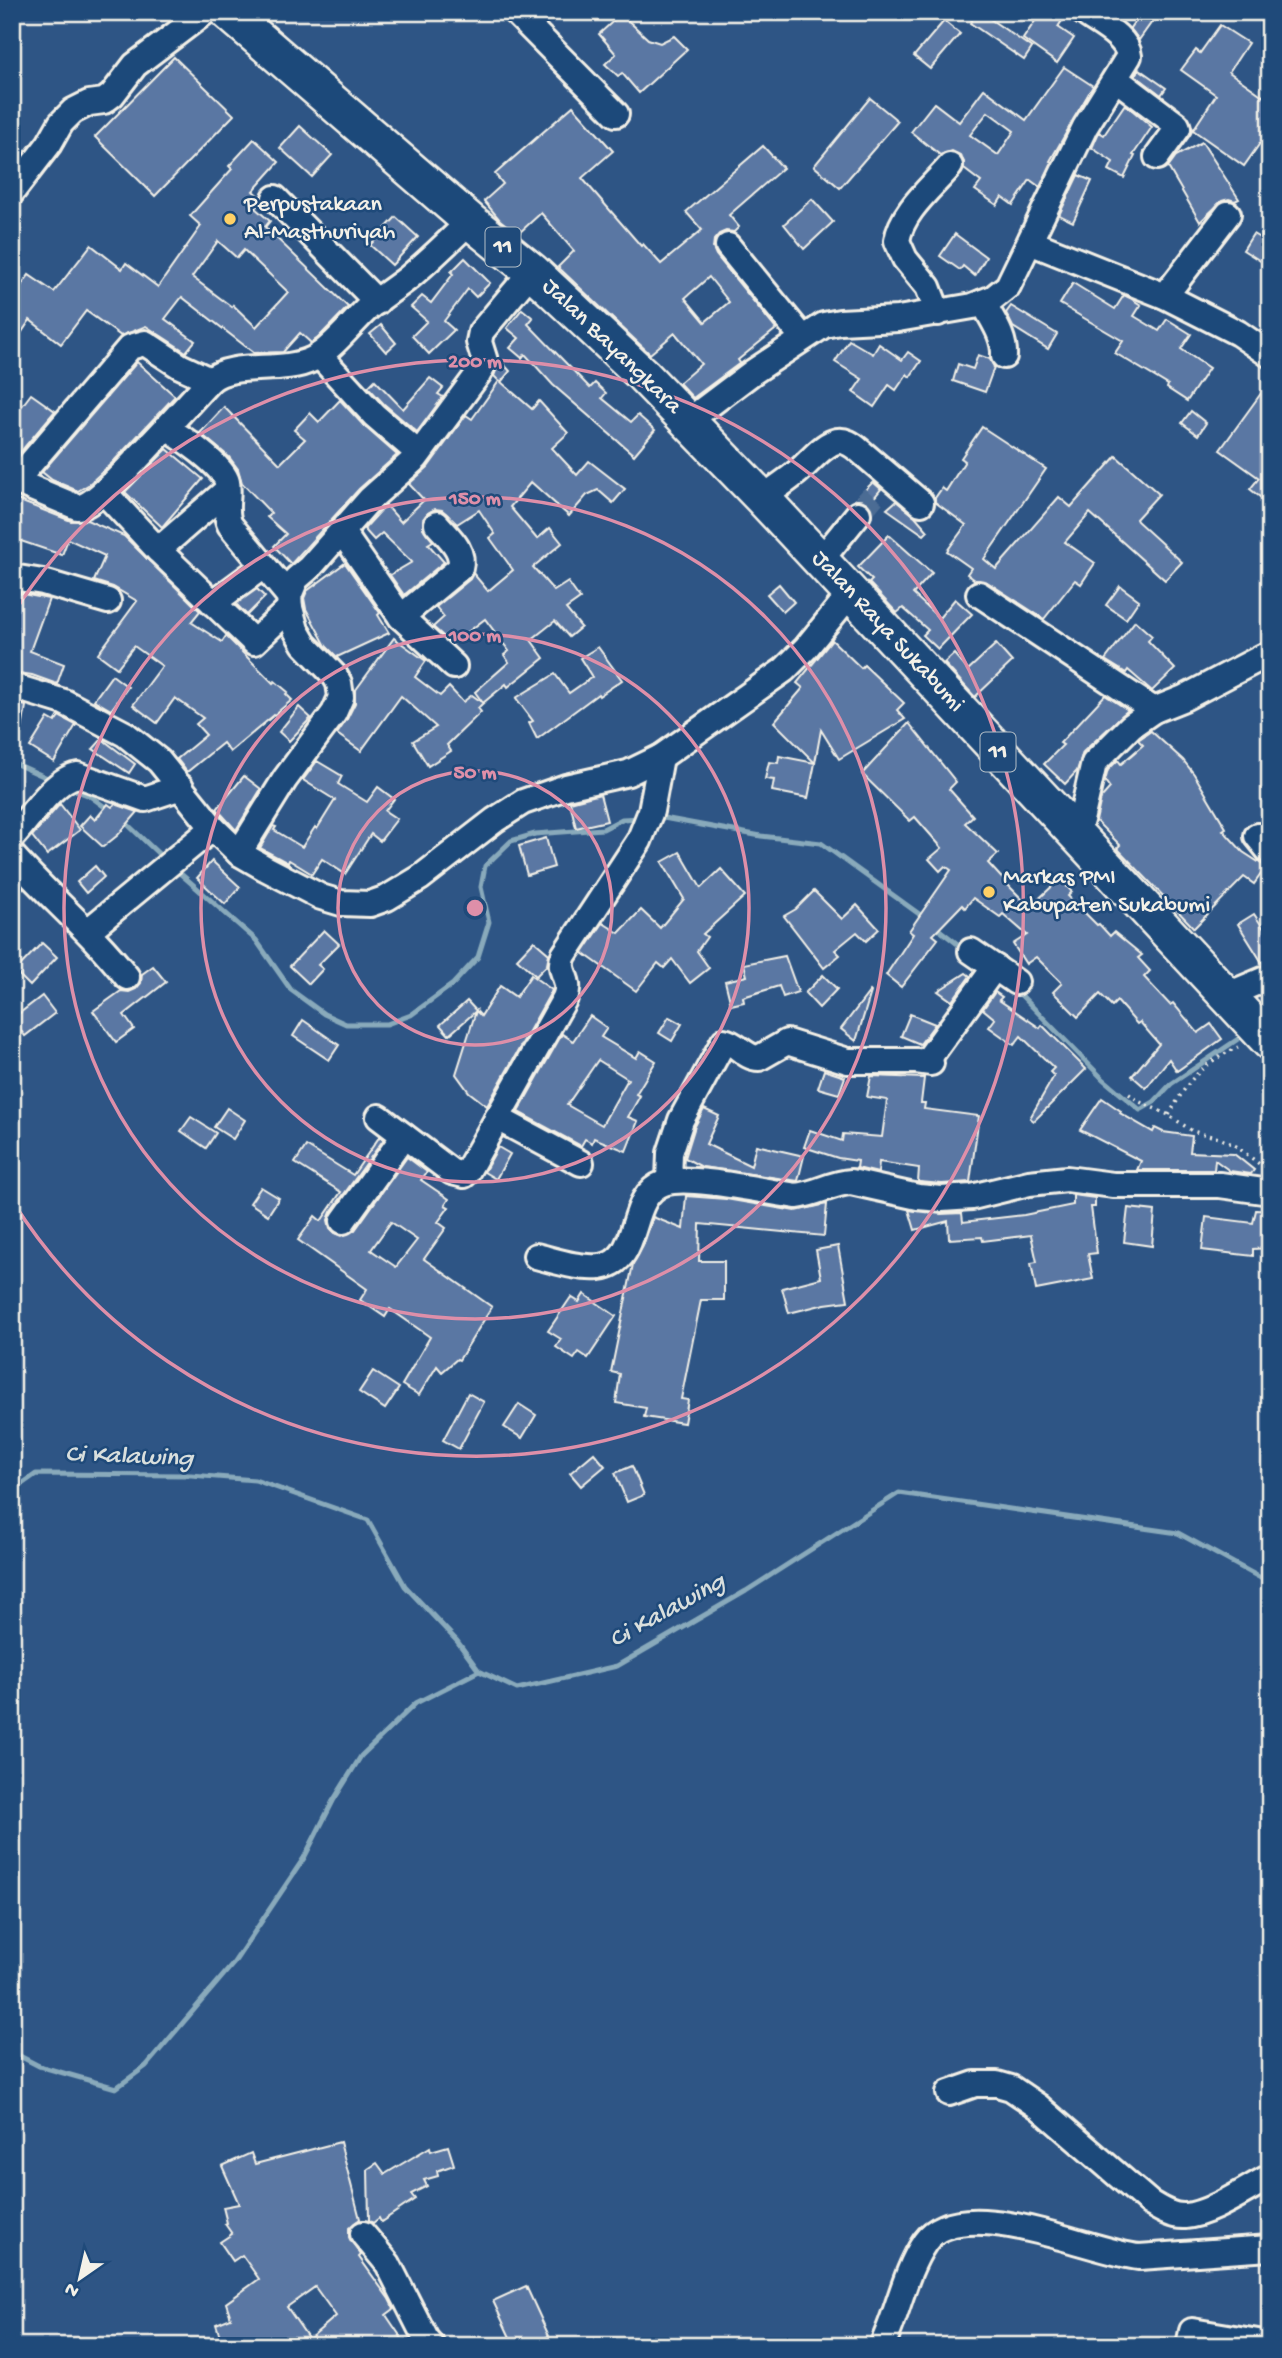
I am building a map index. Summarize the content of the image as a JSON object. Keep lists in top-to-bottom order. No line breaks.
{"streets":{"highway":["11","Jalan Bayangkara","Jalan Raya Sukabumi"]},"crossings":[["Jalan Bayangkara","Jalan Raya Sukabumi"]],"water":["Ci Kalawing"],"places":["Perpustakaan Al-Masthuriyah","Markas PMI Kabupaten Sukabumi"],"north":"bottom left","rings":["200 m","150 m","100 m","50 m"]}
